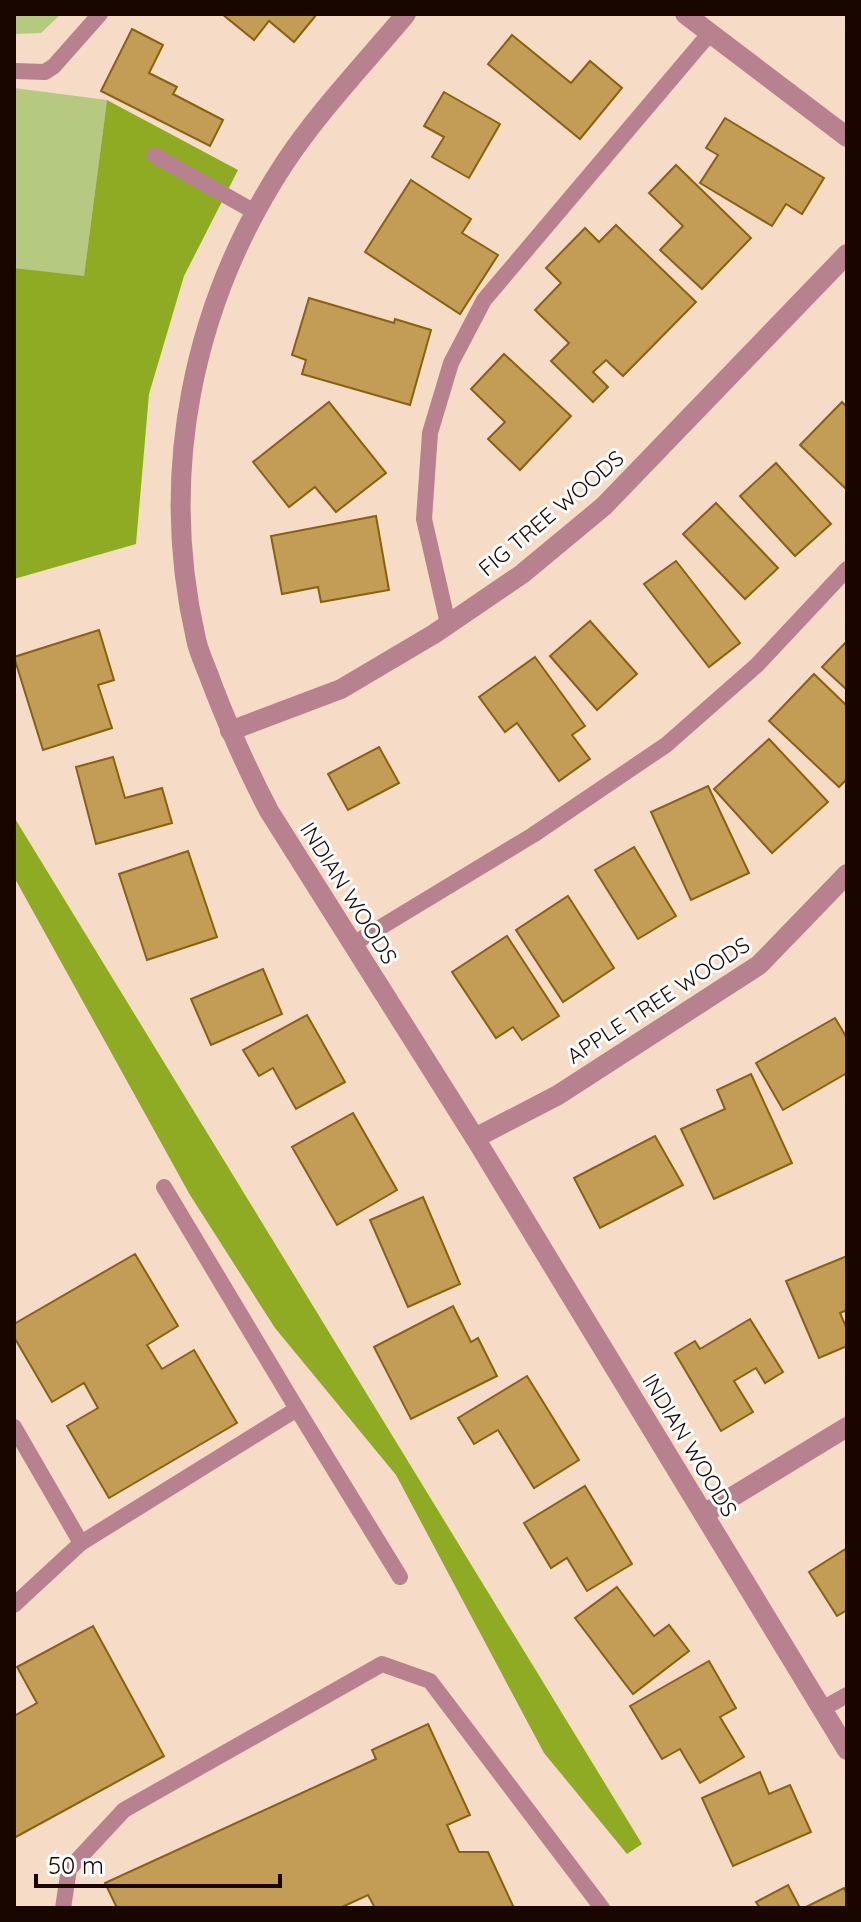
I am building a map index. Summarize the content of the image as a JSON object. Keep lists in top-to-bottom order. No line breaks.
{"streets":{"street":["FIG TREE WOODS","INDIAN WOODS","APPLE TREE WOODS"]},"crossings":[["FIG TREE WOODS","INDIAN WOODS"],["INDIAN WOODS","APPLE TREE WOODS"]],"scale_bar":"50 m"}
